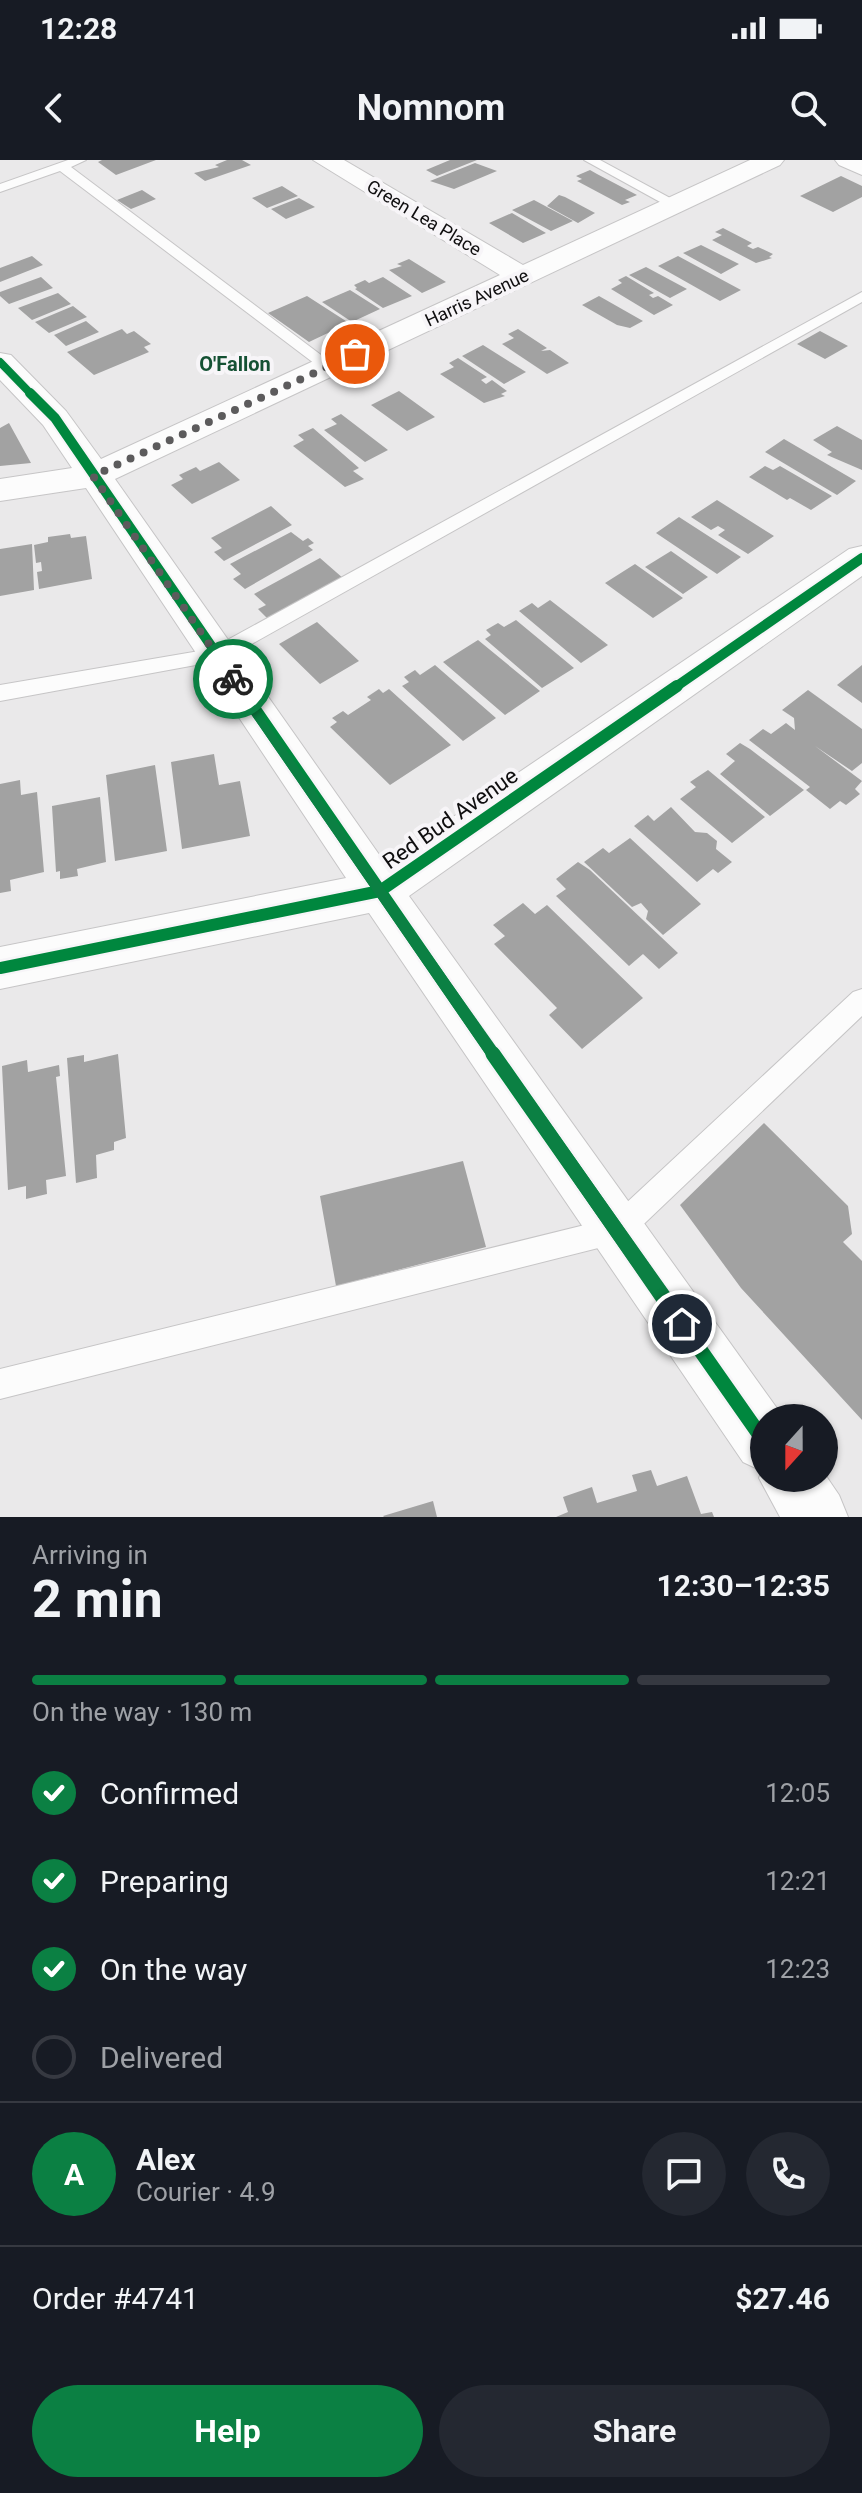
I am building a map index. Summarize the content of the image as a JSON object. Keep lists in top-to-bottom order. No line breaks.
{"streets":{"street":["Green Lea Place","Harris Avenue","Red Bud Avenue"]},"crossings":[["Green Lea Place","Harris Avenue"]],"districts":["O'Fallon"],"north":"bottom","page":{"status":"12:28","header":"Nomnom","heading":["2 min","Arriving in","12:30–12:35"],"panel":["Alex","Courier · 4.9","Order #4741","$27.46"],"bar":"On the way · 130 m","list":[["Confirmed","12:05"],["Preparing","12:21"],["On the way","12:23"],"Delivered"],"round":"A","buttons":["Help","Share"]}}
